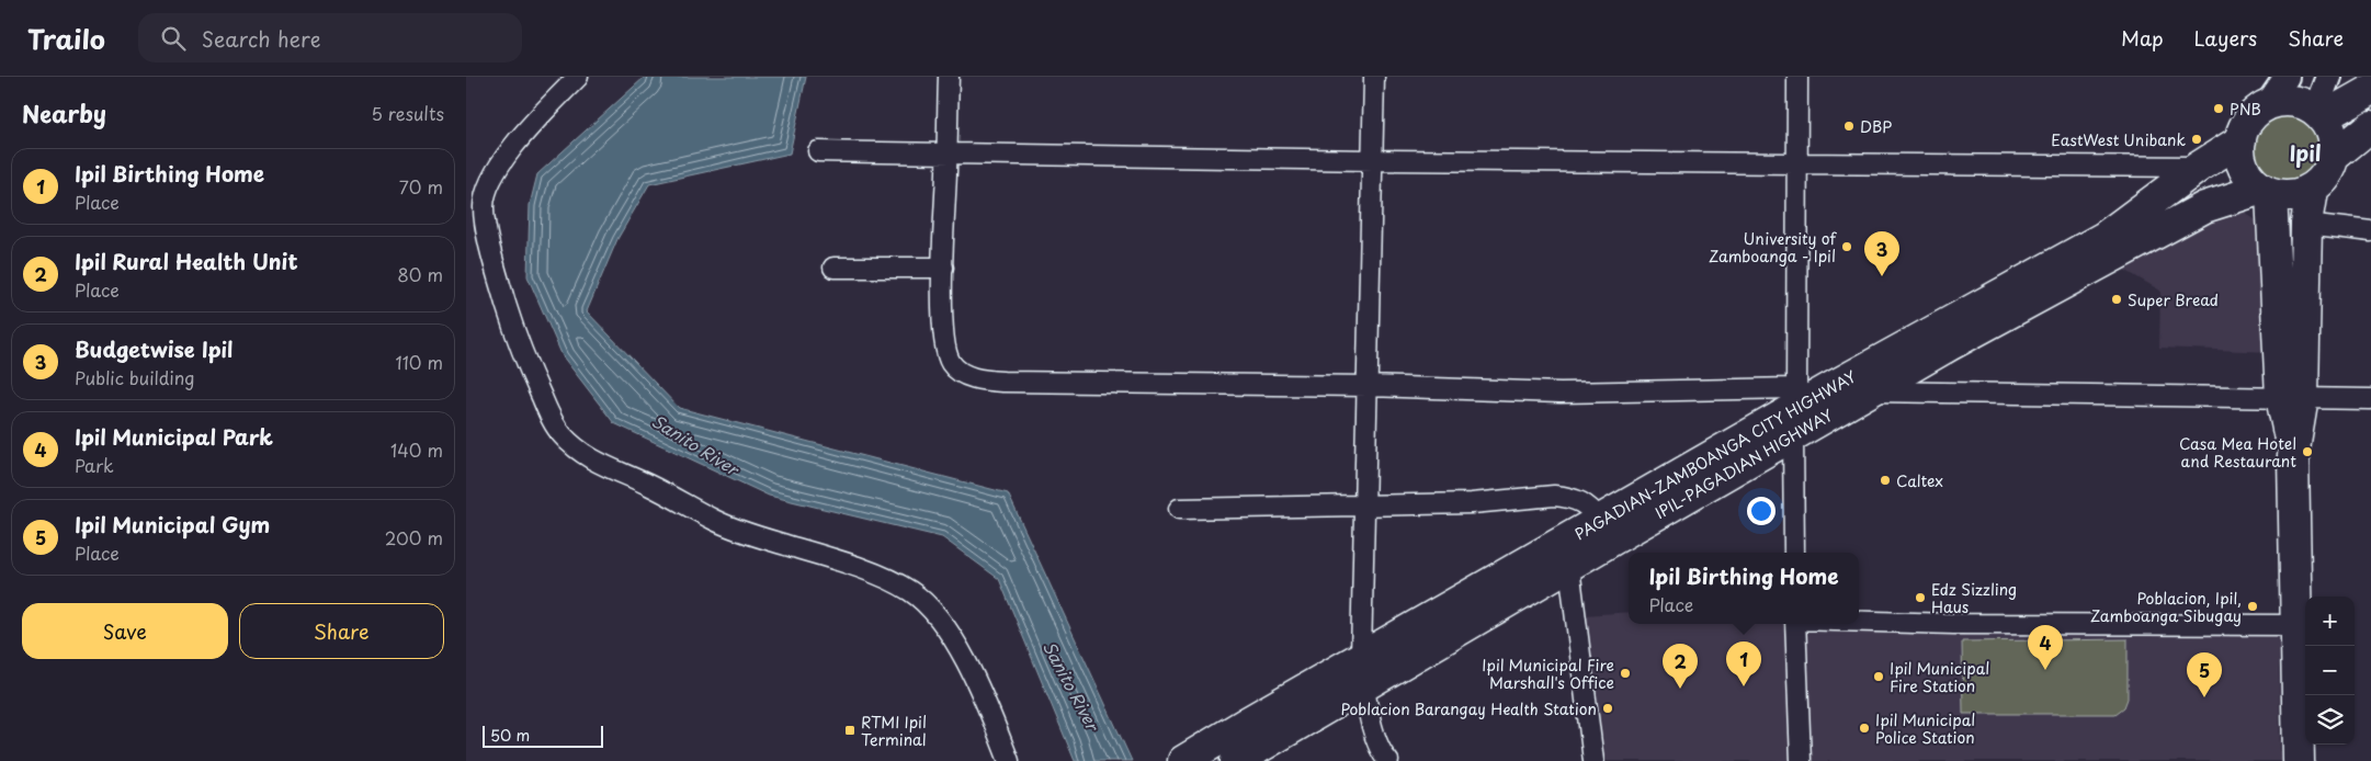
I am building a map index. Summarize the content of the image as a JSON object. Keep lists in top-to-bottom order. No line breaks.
{"streets":{"main road":["PAGADIAN-ZAMBOANGA CITY HIGHWAY","IPIL-PAGADIAN HIGHWAY"]},"crossings":[["PAGADIAN-ZAMBOANGA CITY HIGHWAY","IPIL-PAGADIAN HIGHWAY"]],"districts":["Ipil"],"water":["Sanito River"],"places":{"other":["PNB","DBP","EastWest Unibank","University of Zamboanga - Ipil","Super Bread","Casa Mea Hotel and Restaurant","Caltex","Edz Sizzling Haus","Poblacion, Ipil, Zamboanga Sibugay","Ipil Municipal Fire Marshall's Office","Ipil Municipal Fire Station","Poblacion Barangay Health Station","Ipil Municipal Police Station"],"transit":["RTMI Ipil Terminal"]},"scale_bar":"50 m","page":{"header":"Trailo","search":"Search here","nav":["Map","Layers","Share"],"heading":["Nearby","5 results"],"list":[{"mark":"1","name":"Ipil Birthing Home","note":"Place","value":"70 m"},{"mark":"2","name":"Ipil Rural Health Unit","note":"Place","value":"80 m"},{"mark":"3","name":"Budgetwise Ipil","note":"Public building","value":"110 m"},{"mark":"4","name":"Ipil Municipal Park","note":"Park","value":"140 m"},{"mark":"5","name":"Ipil Municipal Gym","note":"Place","value":"200 m"}],"pins":["3","4","1","2","5"],"popup":["Ipil Birthing Home","Place"],"buttons":["Save","Share"],"map_buttons":["+","−"],"scale":"50 m"}}
